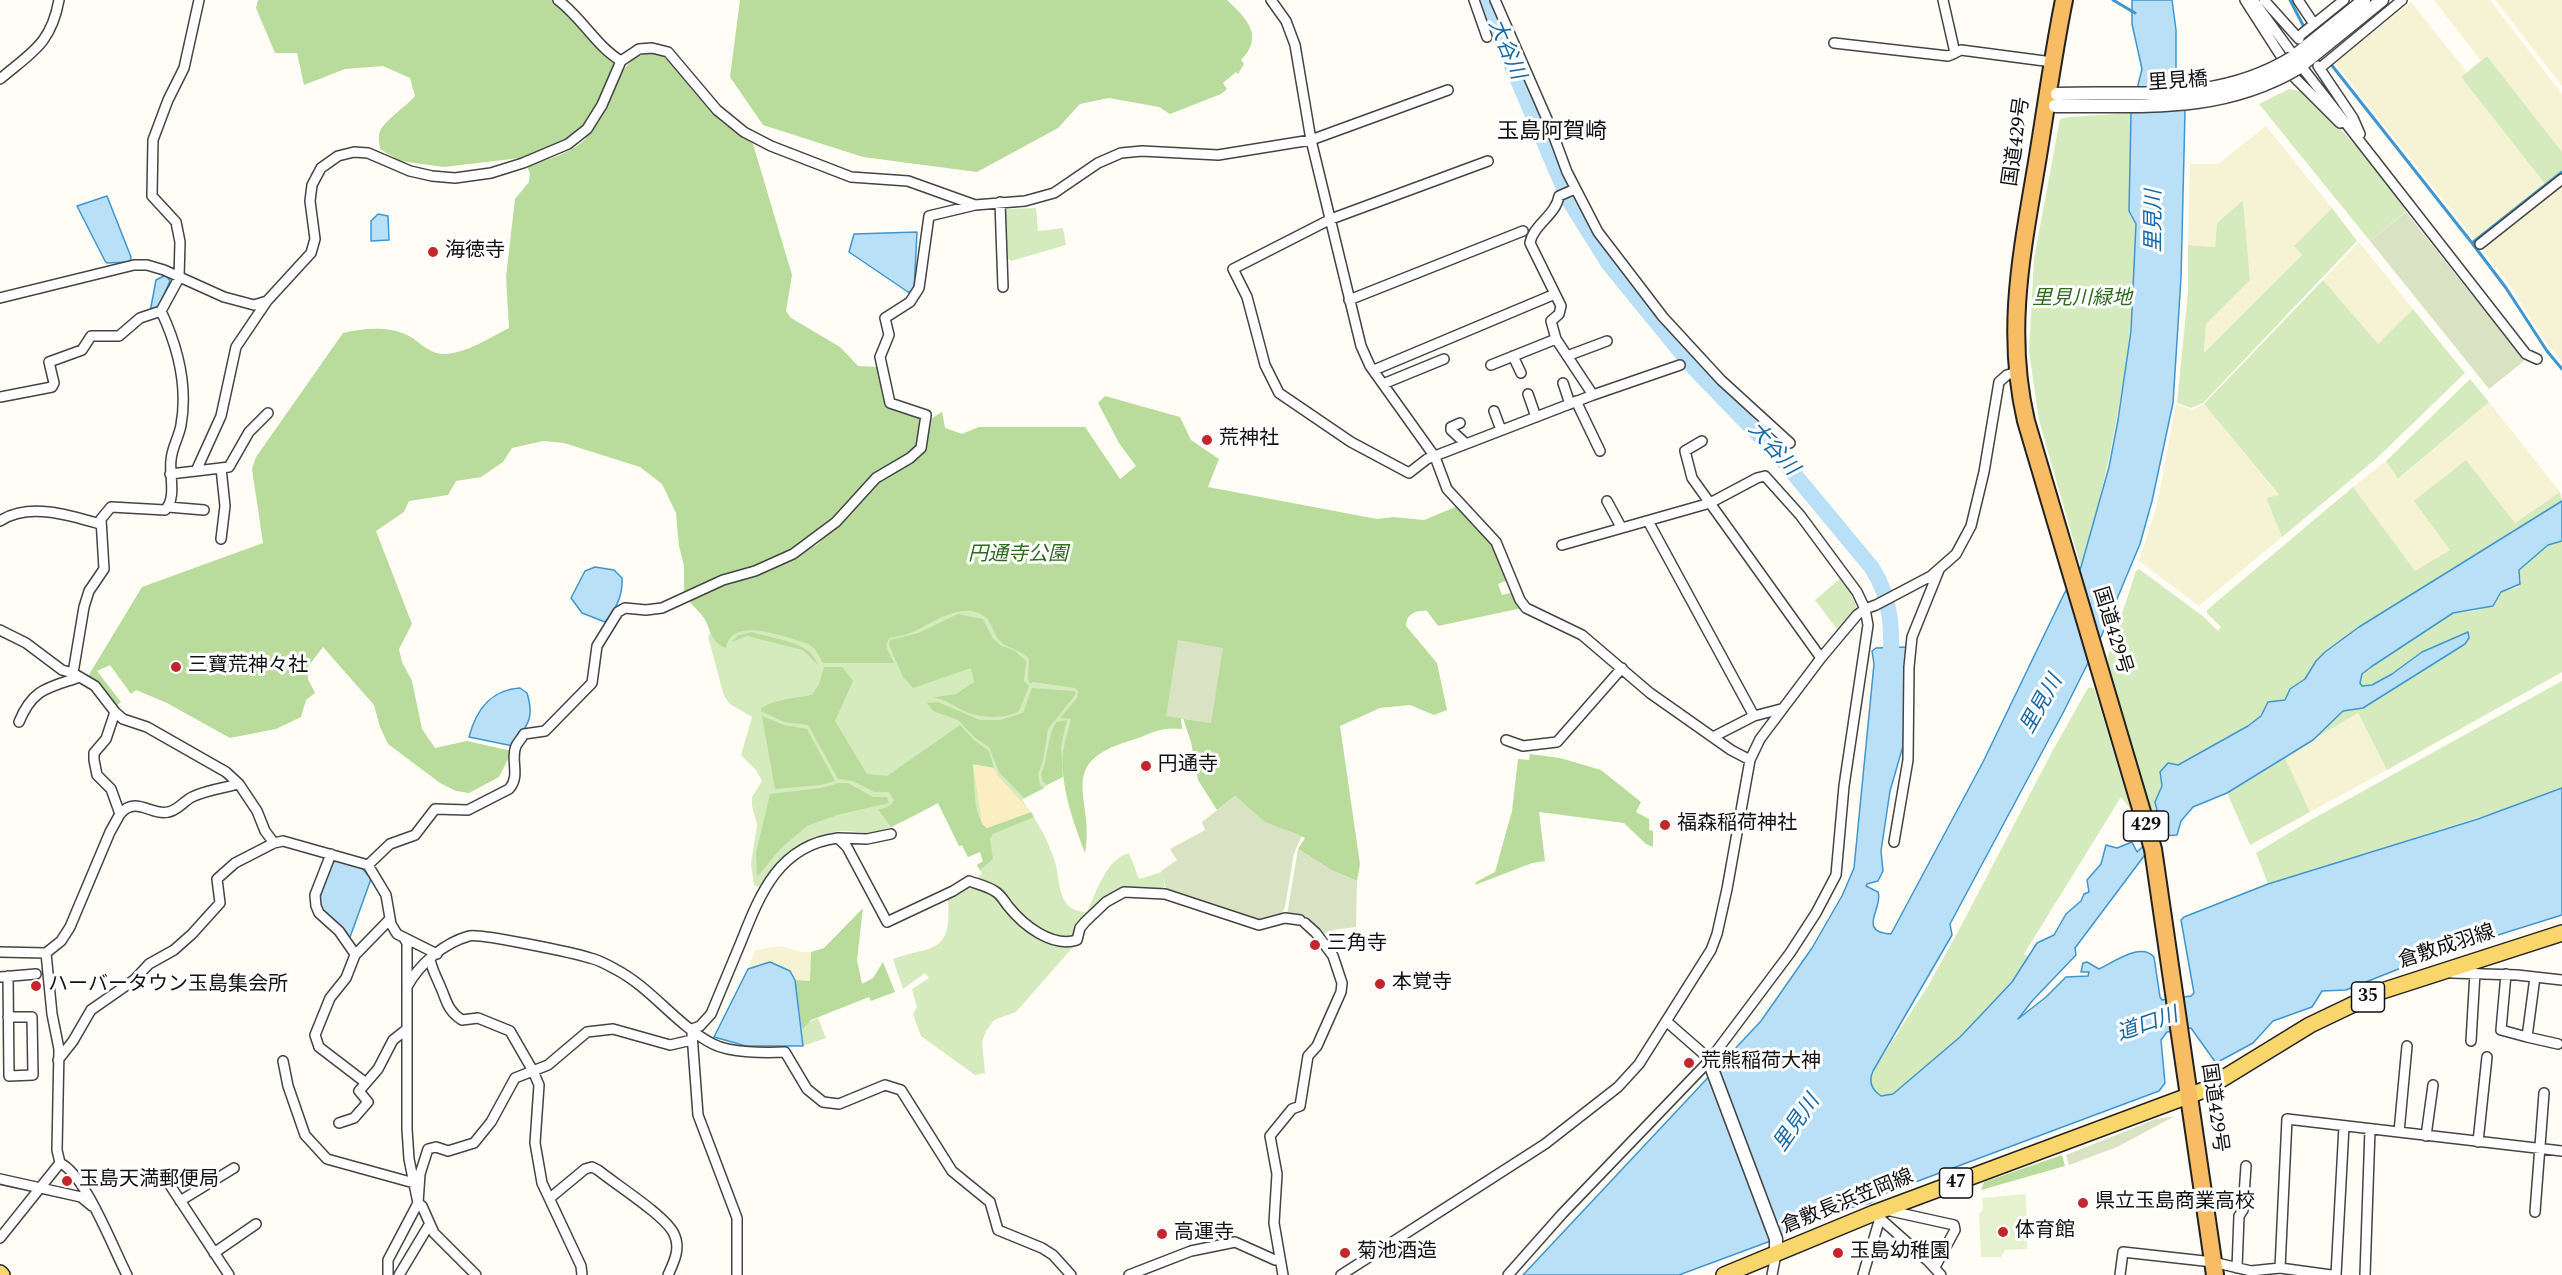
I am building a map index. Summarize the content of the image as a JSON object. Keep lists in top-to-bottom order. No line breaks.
{"streets":{"highway":["国道429号","429"],"main road":["倉敷成羽線","35","47","倉敷長浜笠岡線"],"street":["里見橋"]},"crossings":[["里見橋","国道429号"],["国道429号","倉敷成羽線"],["国道429号","倉敷長浜笠岡線"],["倉敷成羽線","倉敷長浜笠岡線"]],"districts":["玉島阿賀崎"],"water":["大谷川","里見川","道口川"],"parks":["里見川緑地","円通寺公園"],"places":["海徳寺","荒神社","三寶荒神々社","円通寺","福森稲荷神社","三角寺","本覚寺","ハーバータウン玉島集会所","荒熊稲荷大神","玉島天満郵便局","県立玉島商業高校","体育館","高運寺","菊池酒造","玉島幼稚園"]}
